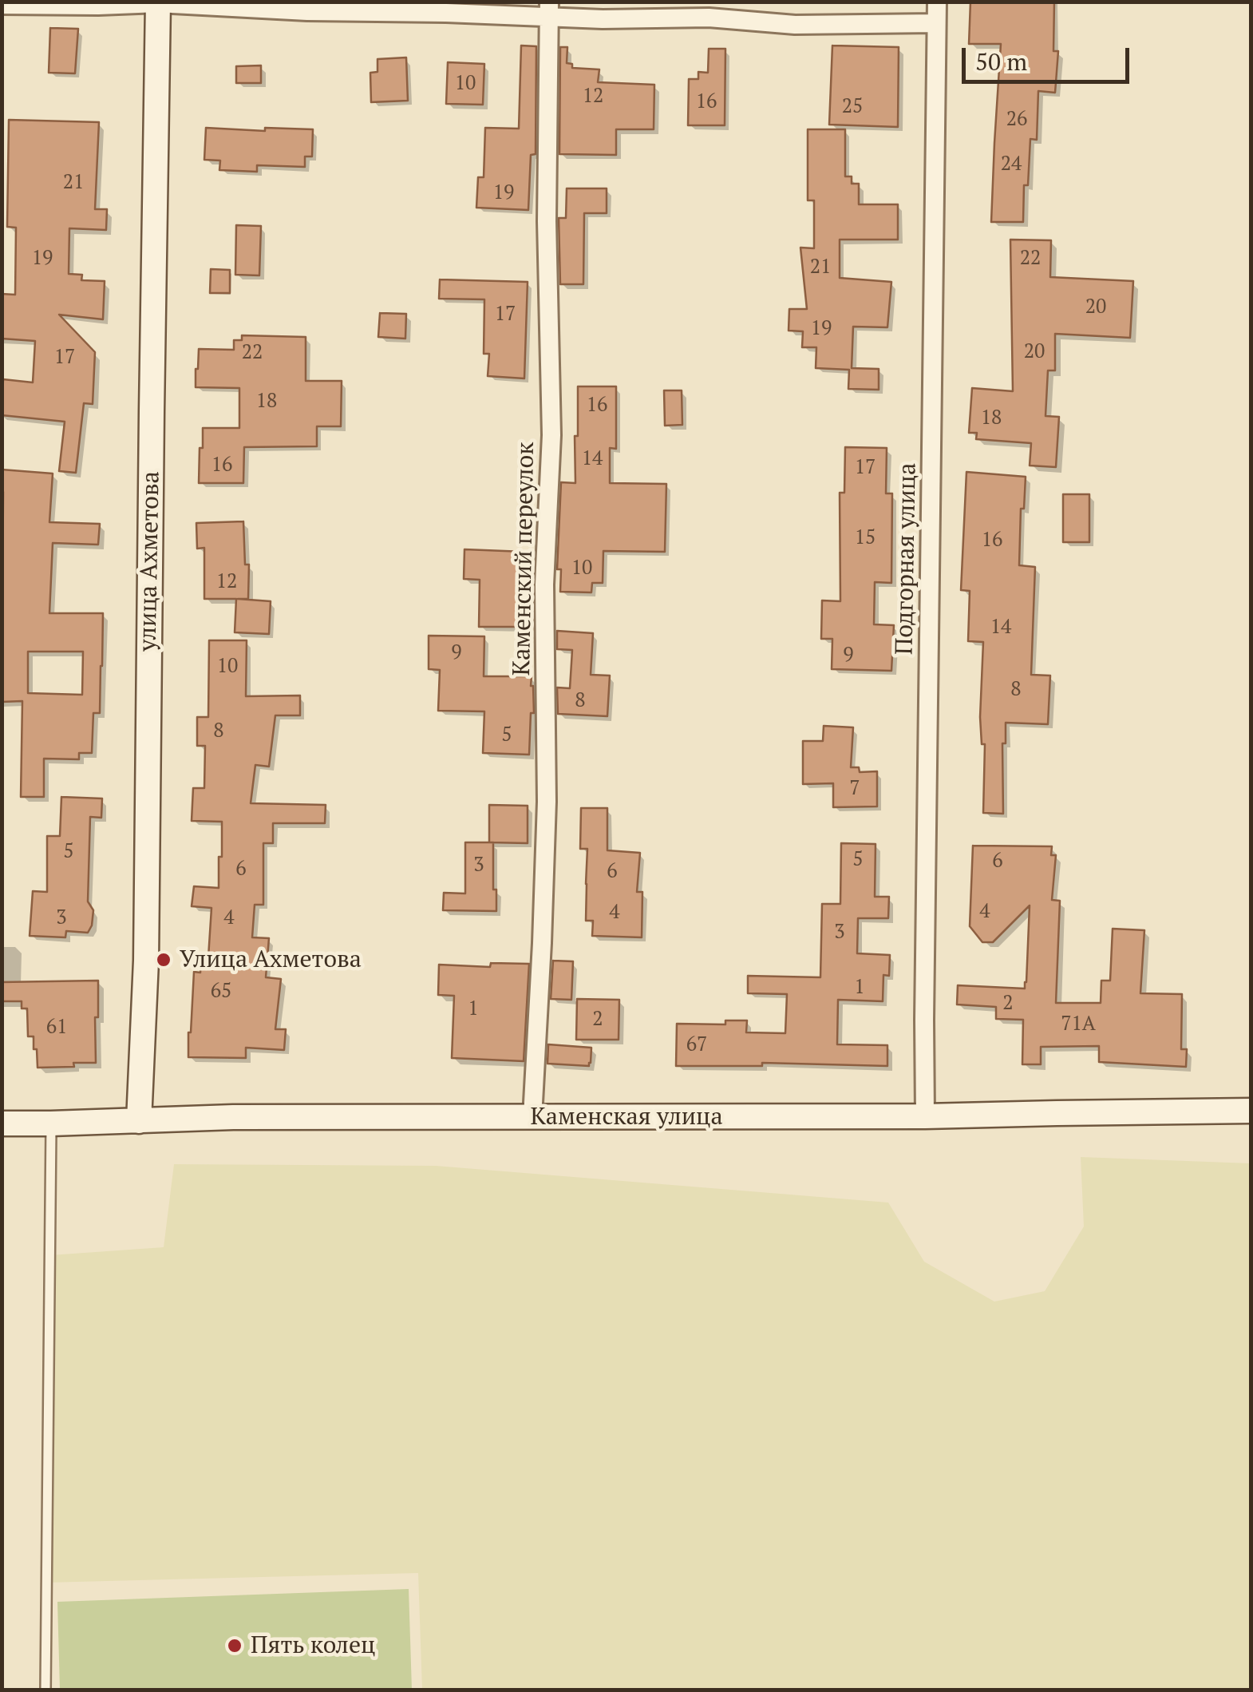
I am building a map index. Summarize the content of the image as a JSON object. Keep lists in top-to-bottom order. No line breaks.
{"streets":{"street":["Каменский переулок","Подгорная улица","улица Ахметова","Каменская улица"]},"crossings":[["Каменский переулок","Каменская улица"],["Подгорная улица","Каменская улица"],["улица Ахметова","Каменская улица"]],"places":["Улица Ахметова","Пять колец"],"house_numbers":["10","12","16","25","26","24","21","19","19","22","21","20","17","19","20","22","17","18","16","18","14","16","17","15","16","10","12","14","9","9","10","8","8","8","5","7","5","5","6","3","6","6","4","4","3","4","3","1","65","2","1","2","71А","61","67"],"scale_bar":"50 m"}
